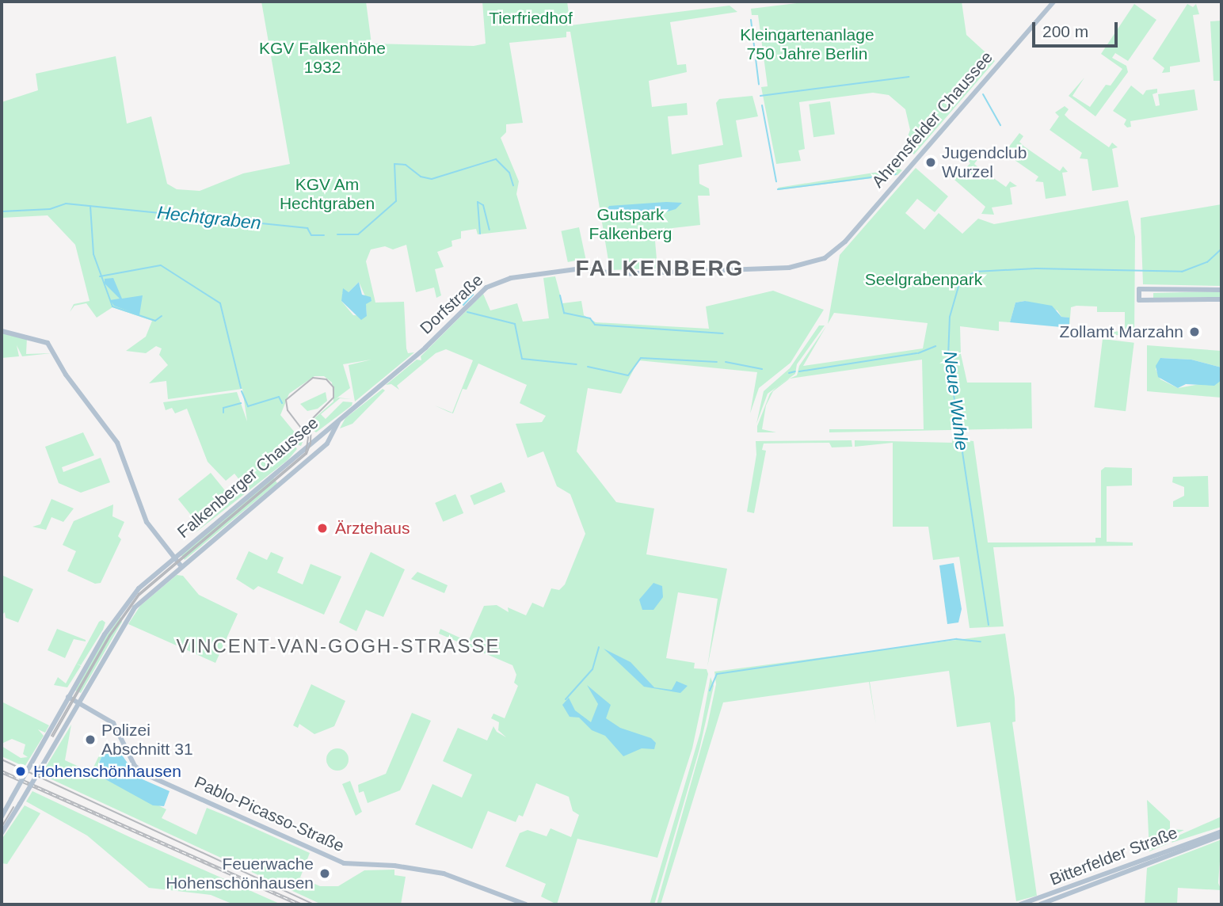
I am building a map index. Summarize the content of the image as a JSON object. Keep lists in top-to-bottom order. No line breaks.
{"streets":{"main road":["Ahrensfelder Chaussee","Dorfstraße","Falkenberger Chaussee","Pablo-Picasso-Straße","Bitterfelder Straße"]},"crossings":[["Ahrensfelder Chaussee","Dorfstraße"],["Dorfstraße","Falkenberger Chaussee"],["Falkenberger Chaussee","Pablo-Picasso-Straße"]],"districts":["FALKENBERG","VINCENT-VAN-GOGH-STRASSE"],"water":["Hechtgraben","Neue Wuhle"],"parks":["Tierfriedhof","Kleingartenanlage 750 Jahre Berlin","KGV Falkenhöhe 1932","KGV Am Hechtgraben","Gutspark Falkenberg","Seelgrabenpark"],"places":["Jugendclub Wurzel","Zollamt Marzahn","Ärztehaus","Polizei Abschnitt 31","Hohenschönhausen","Feuerwache Hohenschönhausen"],"scale_bar":"200 m"}
